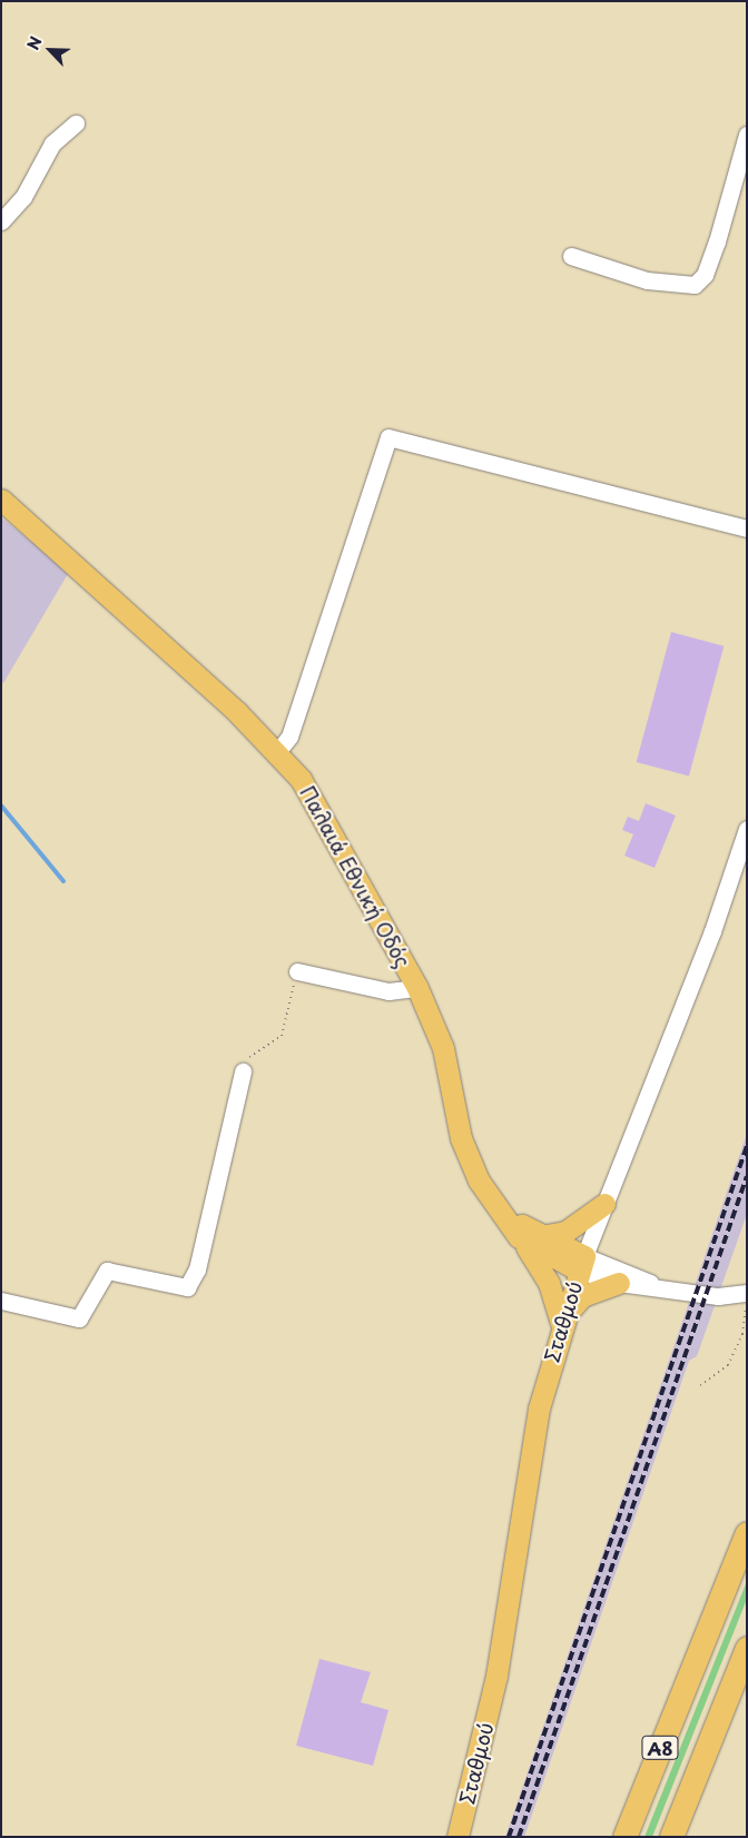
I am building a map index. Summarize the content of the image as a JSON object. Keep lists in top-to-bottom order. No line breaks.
{"streets":{"highway":["Α8"],"main road":["Παλαιά Εθνική Οδός","Σταθμού"]},"crossings":[["Παλαιά Εθνική Οδός","Σταθμού"]],"north":"top left"}
